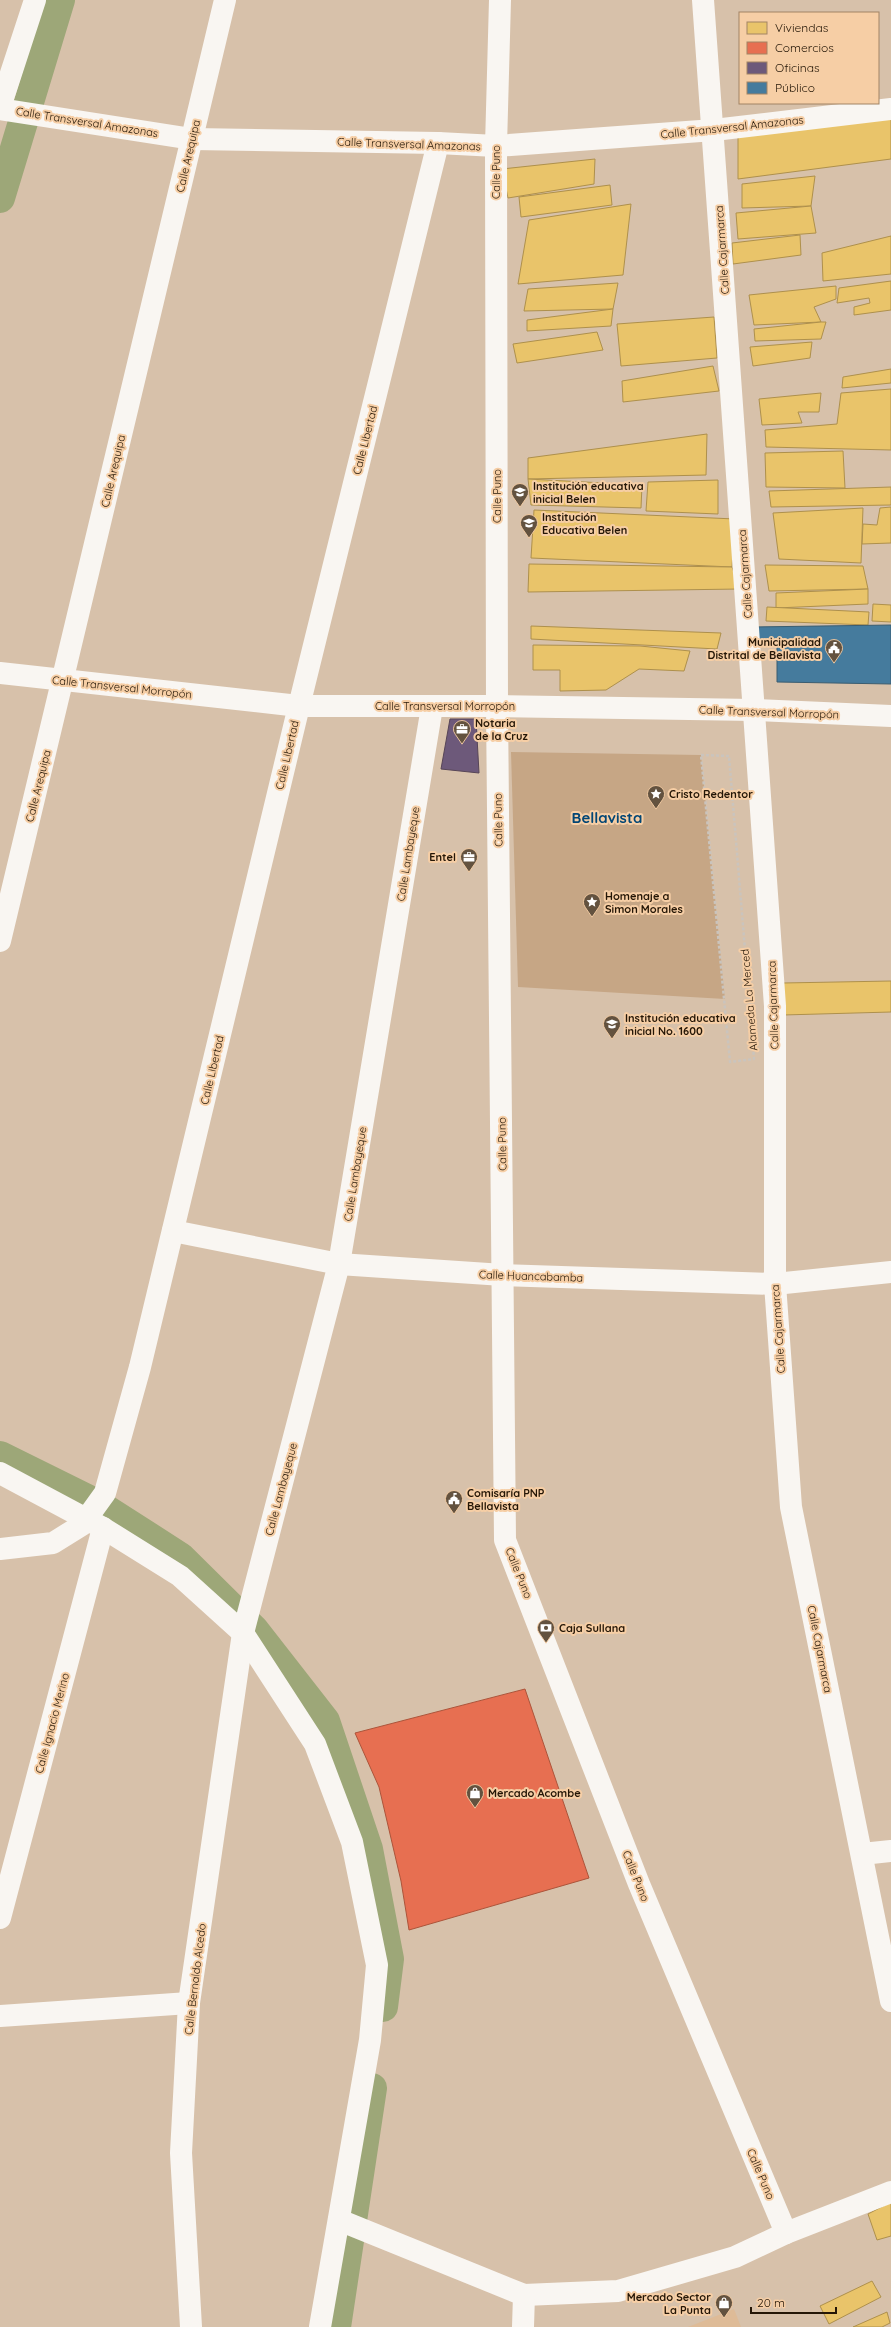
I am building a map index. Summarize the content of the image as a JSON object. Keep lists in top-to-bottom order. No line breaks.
{"streets":{"street":["Calle Transversal Amazonas","Calle Arequipa","Calle Puno","Calle Cajarmarca","Calle Libertad","Calle Transversal Morropón","Calle Lambayeque","Calle Huancabamba","Calle Ignacio Merino","Calle Bernaldo Alcedo"],"path":["Alameda La Merced"]},"crossings":[["Calle Transversal Amazonas","Calle Arequipa"],["Calle Transversal Amazonas","Calle Puno"],["Calle Transversal Amazonas","Calle Cajarmarca"],["Calle Transversal Amazonas","Calle Libertad"],["Calle Arequipa","Calle Transversal Morropón"],["Calle Puno","Calle Transversal Morropón"],["Calle Puno","Calle Huancabamba"],["Calle Cajarmarca","Calle Transversal Morropón"],["Calle Cajarmarca","Calle Huancabamba"],["Calle Libertad","Calle Transversal Morropón"],["Calle Libertad","Calle Huancabamba"],["Calle Transversal Morropón","Calle Lambayeque"],["Calle Lambayeque","Calle Huancabamba"],["Calle Lambayeque","Calle Bernaldo Alcedo"]],"districts":["Bellavista"],"places":{"school or university":["Institución educativa inicial Belen","Institución Educativa Belen","Institución educativa inicial No. 1600"],"public building":["Municipalidad Distrital de Bellavista","Comisaría PNP Bellavista"],"office":["Notaria de la Cruz","Entel"],"place":["Cristo Redentor","Homenaje a Simon Morales"],"bank":["Caja Sullana"],"shop":["Mercado Acombe","Mercado Sector La Punta"]},"legend":["Viviendas","Comercios","Oficinas","Público"],"scale_bar":"20 m"}
